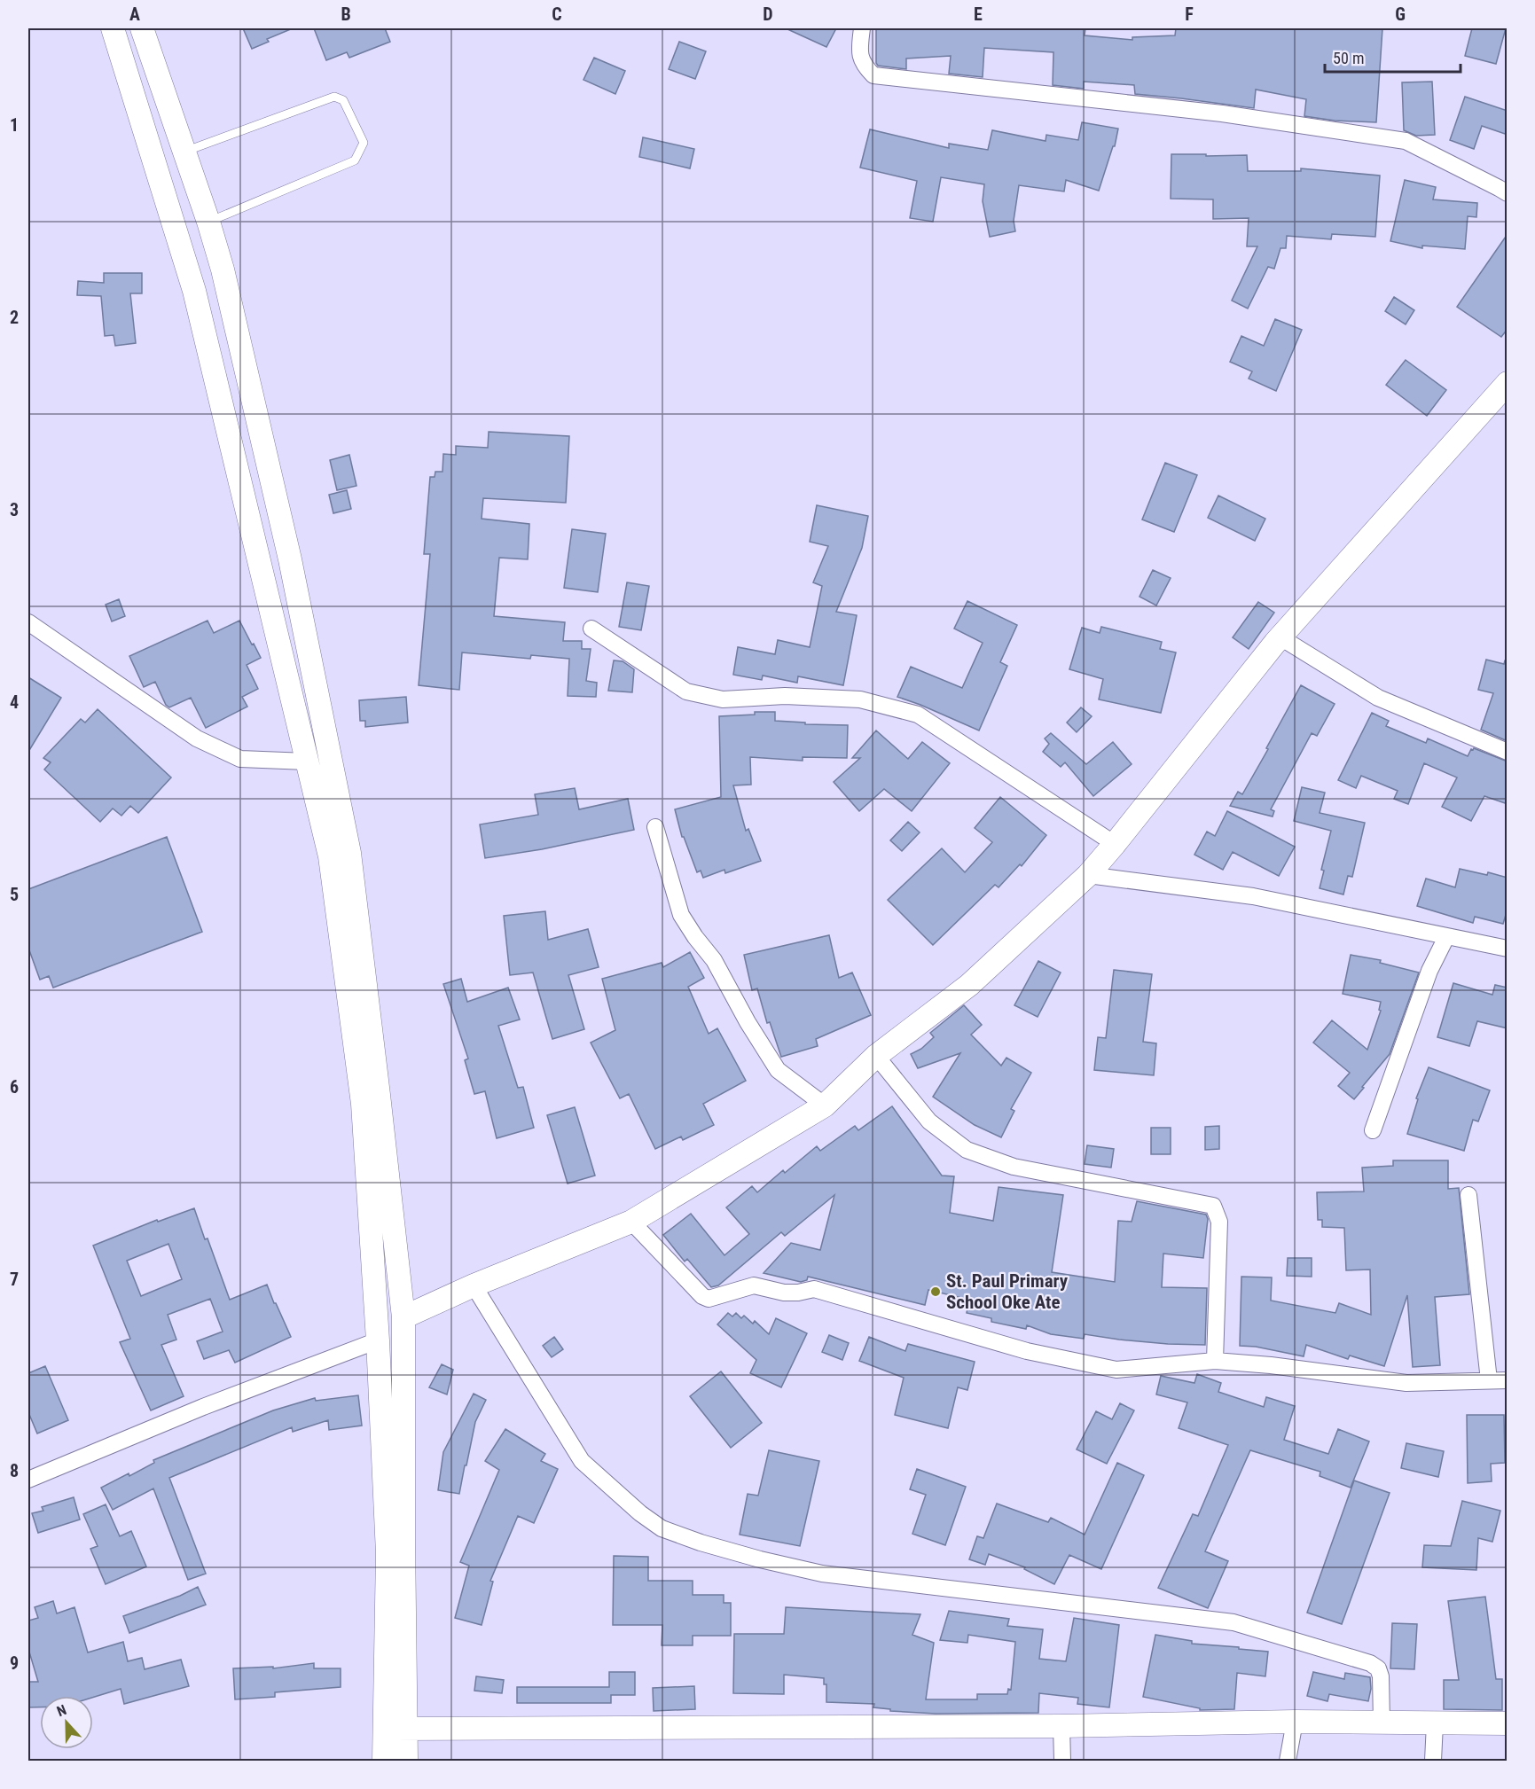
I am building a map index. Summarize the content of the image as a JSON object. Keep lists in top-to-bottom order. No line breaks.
{"places":["St. Paul Primary School Oke Ate"],"scale_bar":"50 m","north":"top","grid":{"columns":["A","B","C","D","E","F","G"],"rows":["1","2","3","4","5","6","7","8","9"]}}
